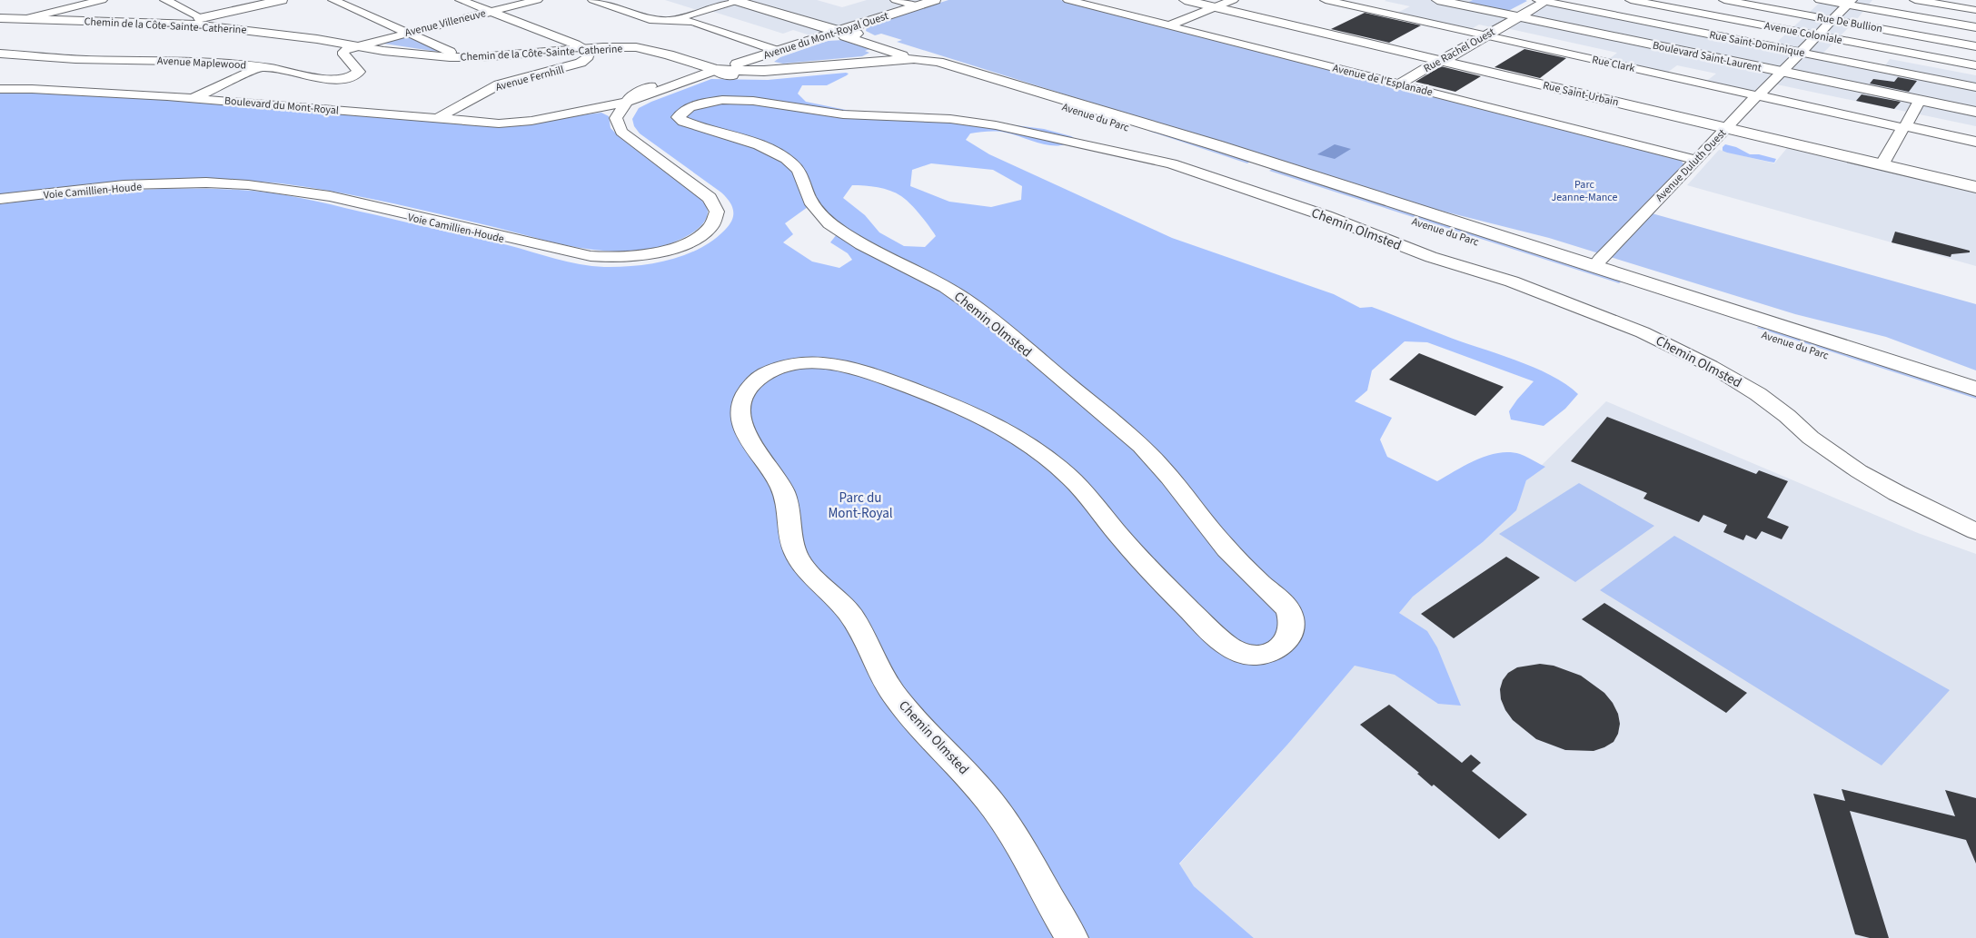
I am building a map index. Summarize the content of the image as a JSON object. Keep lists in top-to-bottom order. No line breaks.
{"streets":{"main road":["Chemin de la Côte-Sainte-Catherine","Avenue du Mont-Royal Ouest","Rue Rachel Ouest","Boulevard Saint-Laurent","Rue Saint-Urbain","Avenue du Parc"],"street":["Avenue Villeneuve","Rue De Bullion","Avenue Coloniale","Rue Saint-Dominique","Avenue Maplewood","Rue Clark","Avenue Fernhill","Avenue de l'Esplanade","Boulevard du Mont-Royal","Avenue Duluth Ouest","Voie Camillien-Houde","Chemin Olmsted"]},"crossings":[["Avenue Villeneuve","Chemin de la Côte-Sainte-Catherine"],["Avenue Villeneuve","Avenue Maplewood"],["Rue De Bullion","Avenue Duluth Ouest"],["Chemin de la Côte-Sainte-Catherine","Avenue du Mont-Royal Ouest"],["Chemin de la Côte-Sainte-Catherine","Avenue Maplewood"],["Chemin de la Côte-Sainte-Catherine","Avenue Fernhill"],["Chemin de la Côte-Sainte-Catherine","Boulevard du Mont-Royal"],["Chemin de la Côte-Sainte-Catherine","Avenue du Parc"],["Avenue Coloniale","Avenue Duluth Ouest"],["Avenue du Mont-Royal Ouest","Boulevard du Mont-Royal"],["Avenue du Mont-Royal Ouest","Avenue du Parc"],["Rue Saint-Dominique","Rue Rachel Ouest"],["Rue Saint-Dominique","Avenue Duluth Ouest"],["Rue Rachel Ouest","Boulevard Saint-Laurent"],["Rue Rachel Ouest","Rue Clark"],["Rue Rachel Ouest","Avenue de l'Esplanade"],["Rue Rachel Ouest","Rue Saint-Urbain"],["Boulevard Saint-Laurent","Avenue Duluth Ouest"],["Rue Clark","Avenue Duluth Ouest"],["Avenue Fernhill","Boulevard du Mont-Royal"],["Avenue de l'Esplanade","Avenue Duluth Ouest"],["Rue Saint-Urbain","Avenue Duluth Ouest"],["Boulevard du Mont-Royal","Voie Camillien-Houde"]],"parks":["Parc Jeanne-Mance","Parc du Mont-Royal"]}
